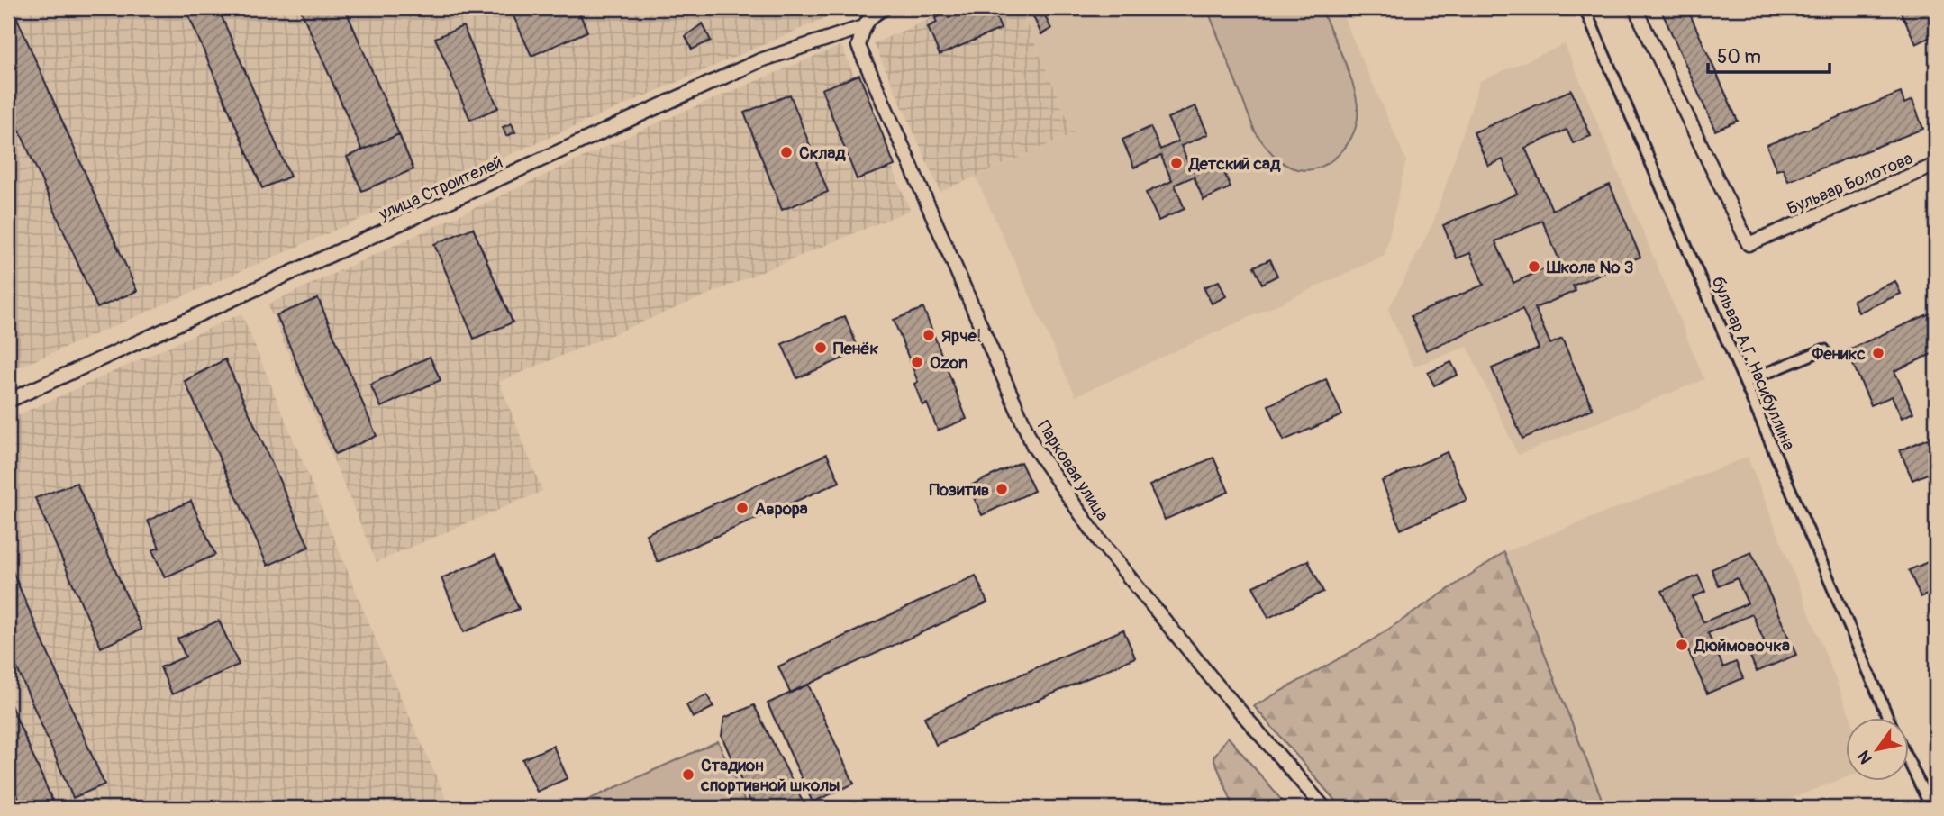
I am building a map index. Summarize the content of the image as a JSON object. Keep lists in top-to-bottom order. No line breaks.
{"streets":{"street":["Бульвар Болотова","улица Строителей","бульвар А.Г. Насибуллина","Парковая улица"]},"crossings":[["улица Строителей","Парковая улица"]],"places":["Склад","Детский сад","Школа № 3","Ярче!","Пенёк","Феникс","Ozon","Позитив","Аврора","Дюймовочка","Стадион спортивной школы"],"scale_bar":"50 m","north":"bottom left"}
